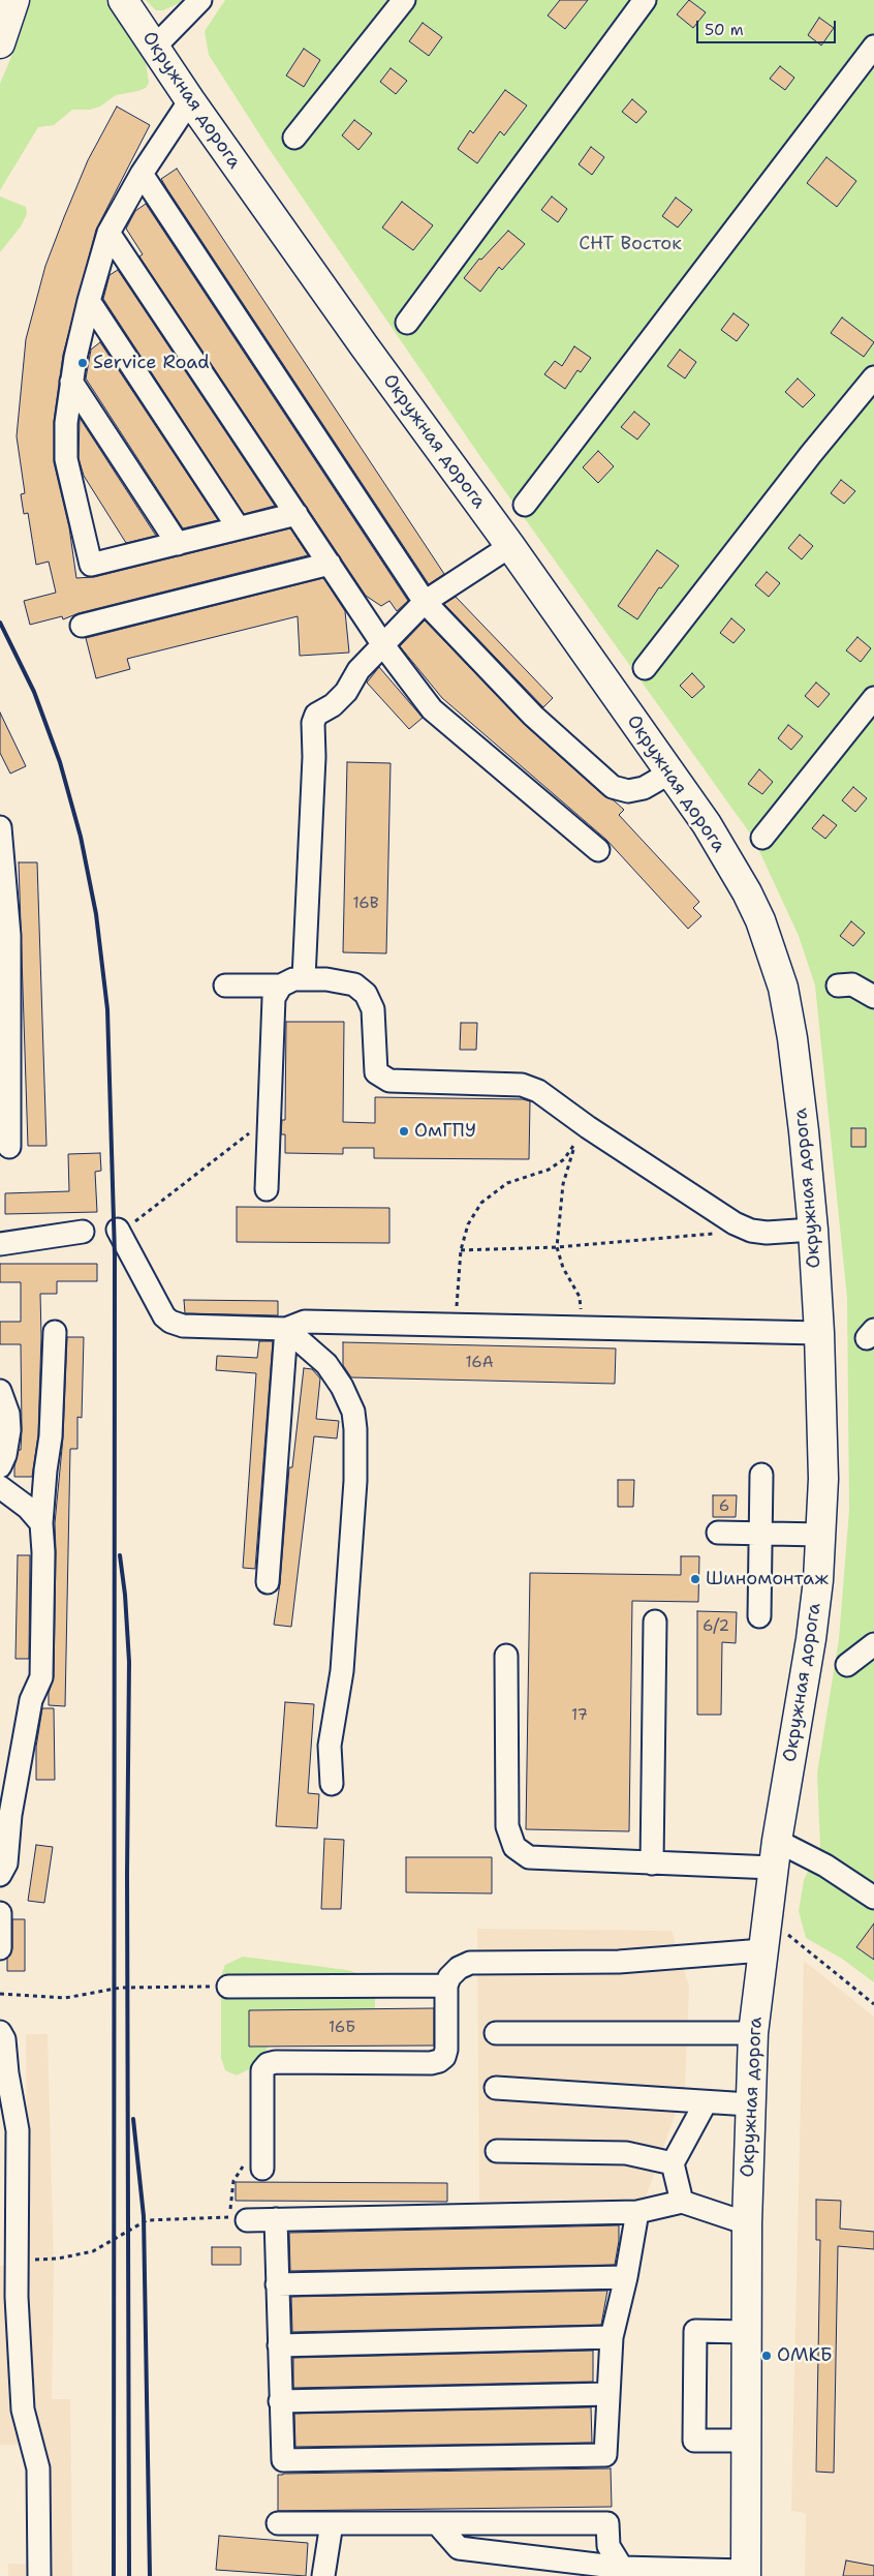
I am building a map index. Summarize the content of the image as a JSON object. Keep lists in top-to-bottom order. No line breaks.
{"streets":{"main road":["Окружная дорога"]},"parks":["СНТ Восток"],"places":["Service Road","ОмГПУ","Шиномонтаж","ОМКБ"],"house_numbers":["16В","16А","6","6/2","17","16Б"],"scale_bar":"50 m"}
